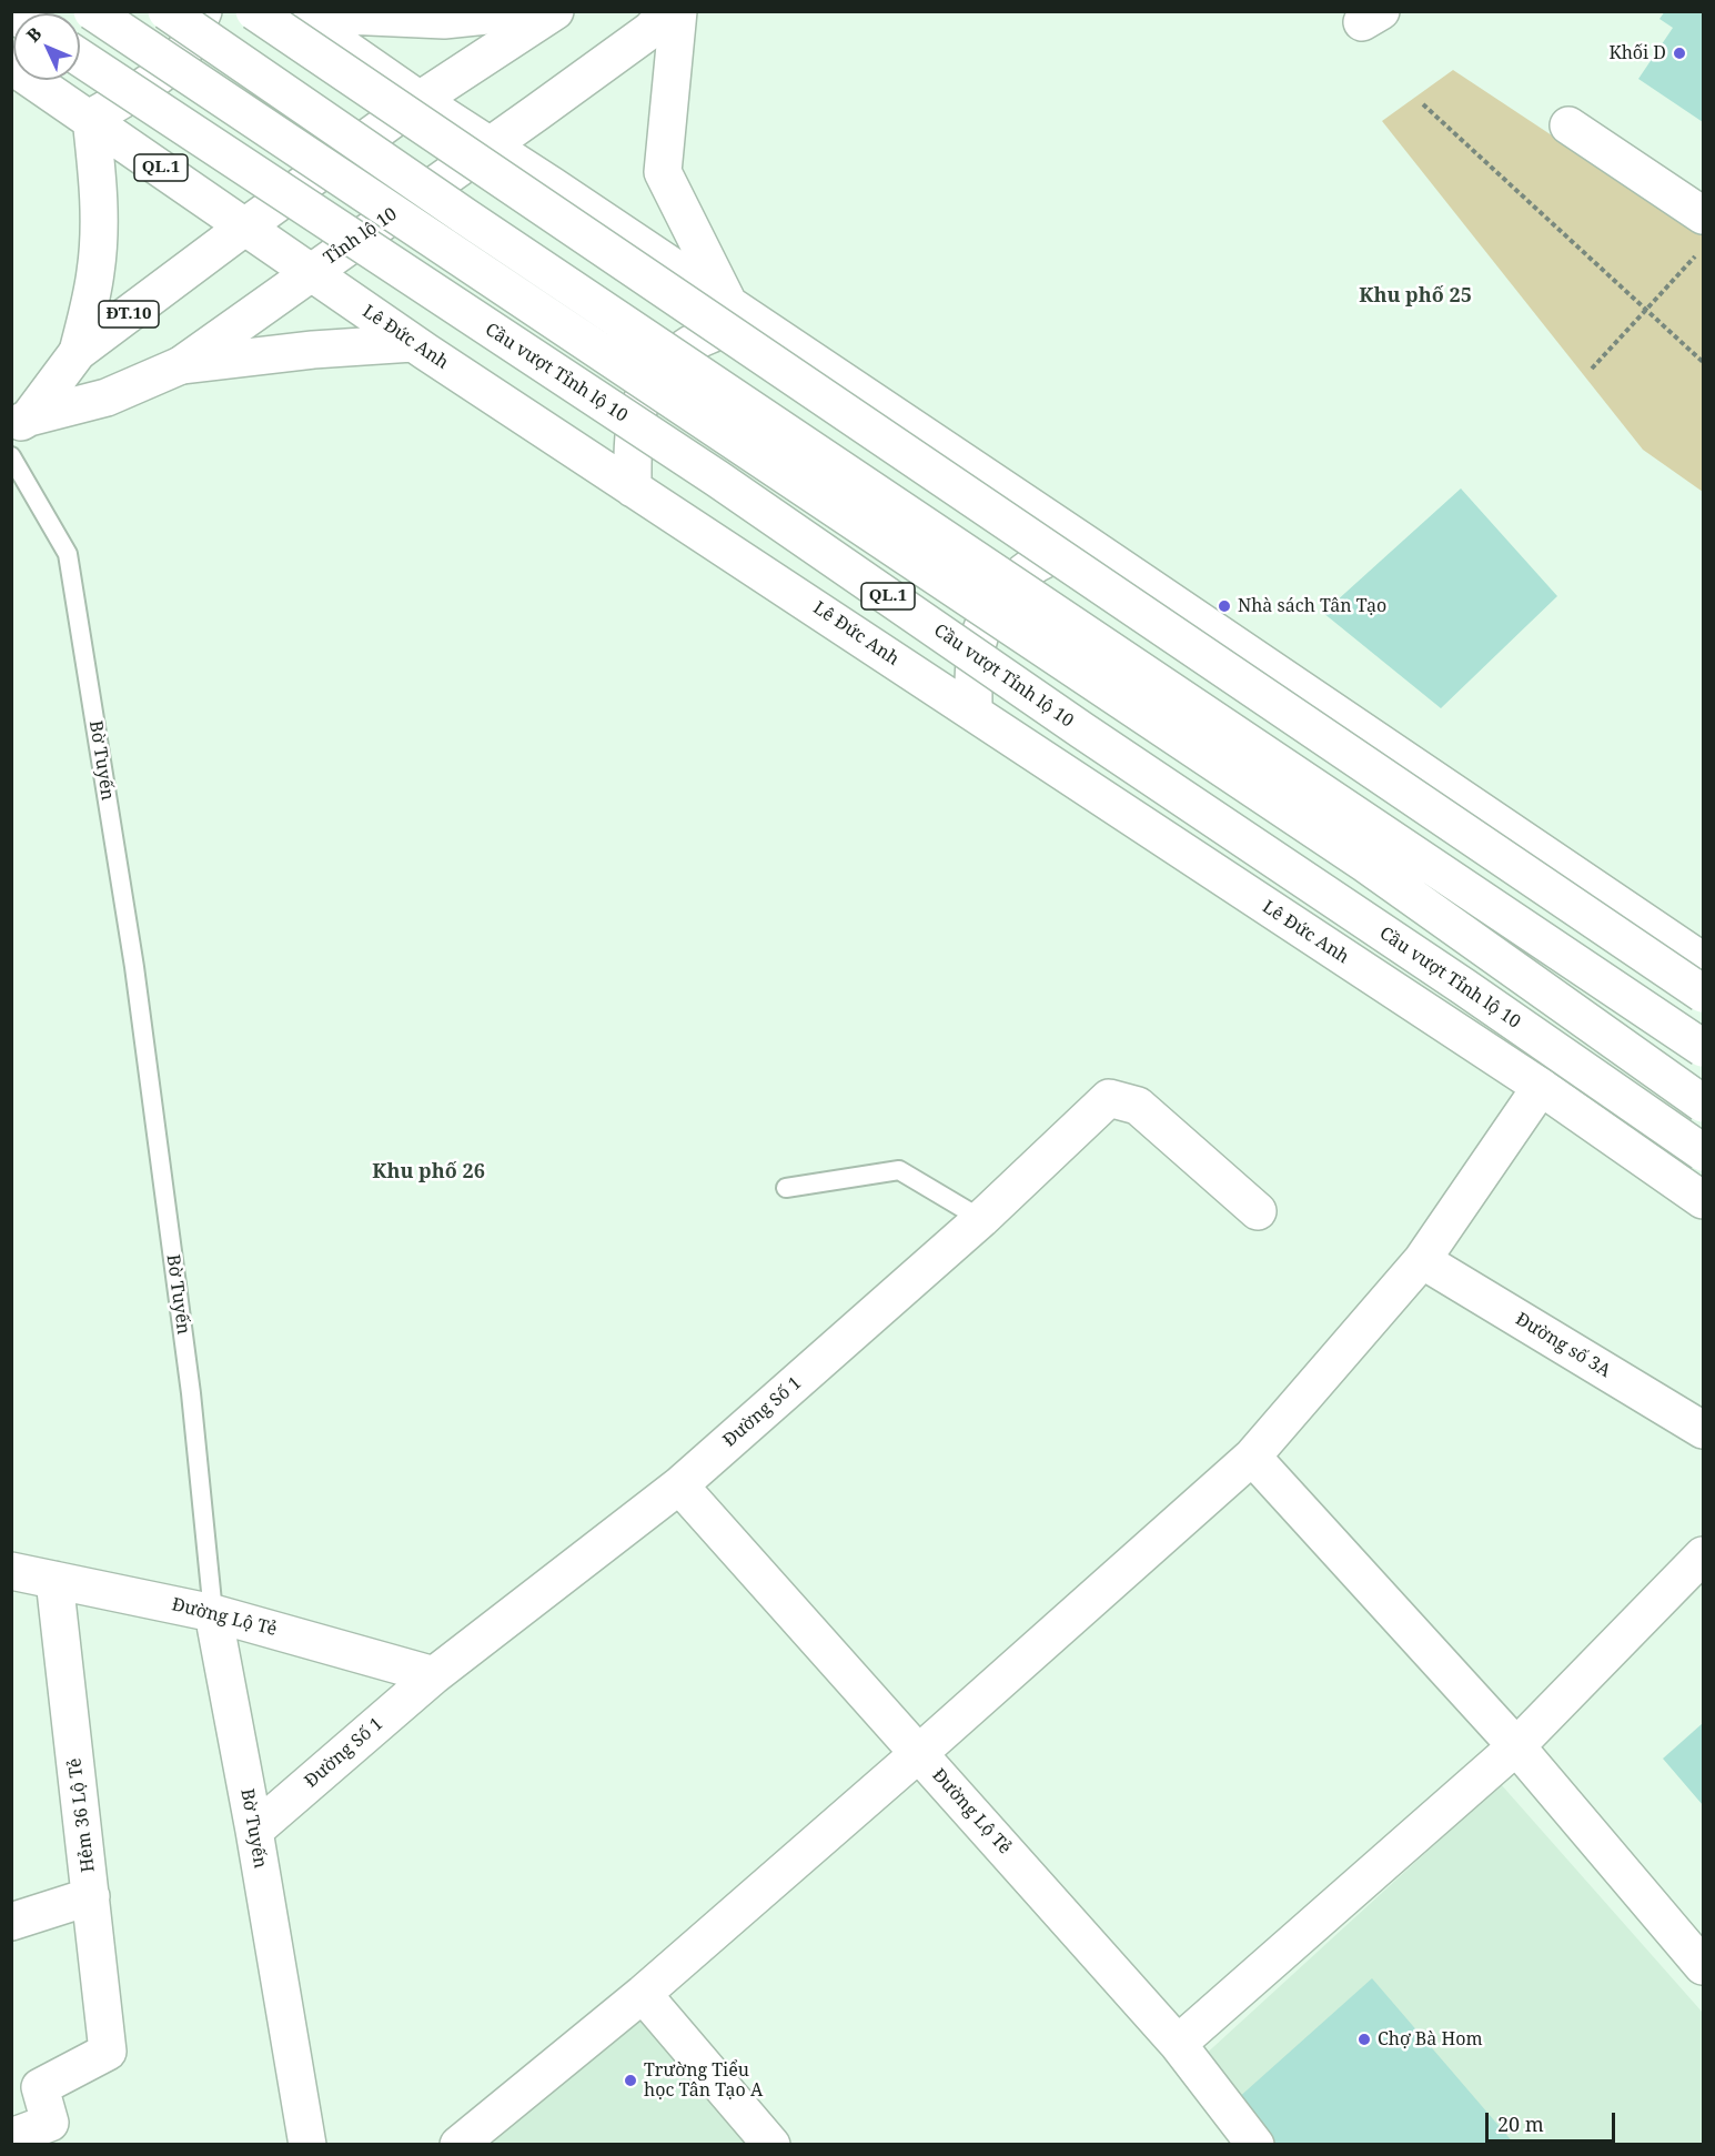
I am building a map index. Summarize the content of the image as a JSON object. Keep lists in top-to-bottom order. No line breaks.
{"streets":{"main road":["QL.1","Tỉnh lộ 10","ĐT.10","Lê Đức Anh","Cầu vượt Tỉnh lộ 10","Bờ Tuyến","Đường số 3A","Đường Số 1","Đường Lộ Tẻ","Hẻm 36 Lộ Tẻ"]},"crossings":[["Tỉnh lộ 10","Lê Đức Anh"],["Bờ Tuyến","Đường Số 1"],["Bờ Tuyến","Đường Lộ Tẻ"],["Đường Số 1","Đường Lộ Tẻ"],["Đường Lộ Tẻ","Hẻm 36 Lộ Tẻ"]],"districts":["Khu phố 25","Khu phố 26"],"places":["Khối D","Nhà sách Tân Tạo","Chợ Bà Hom","Trường Tiểu học Tân Tạo A"],"scale_bar":"20 m","north":"top left"}
